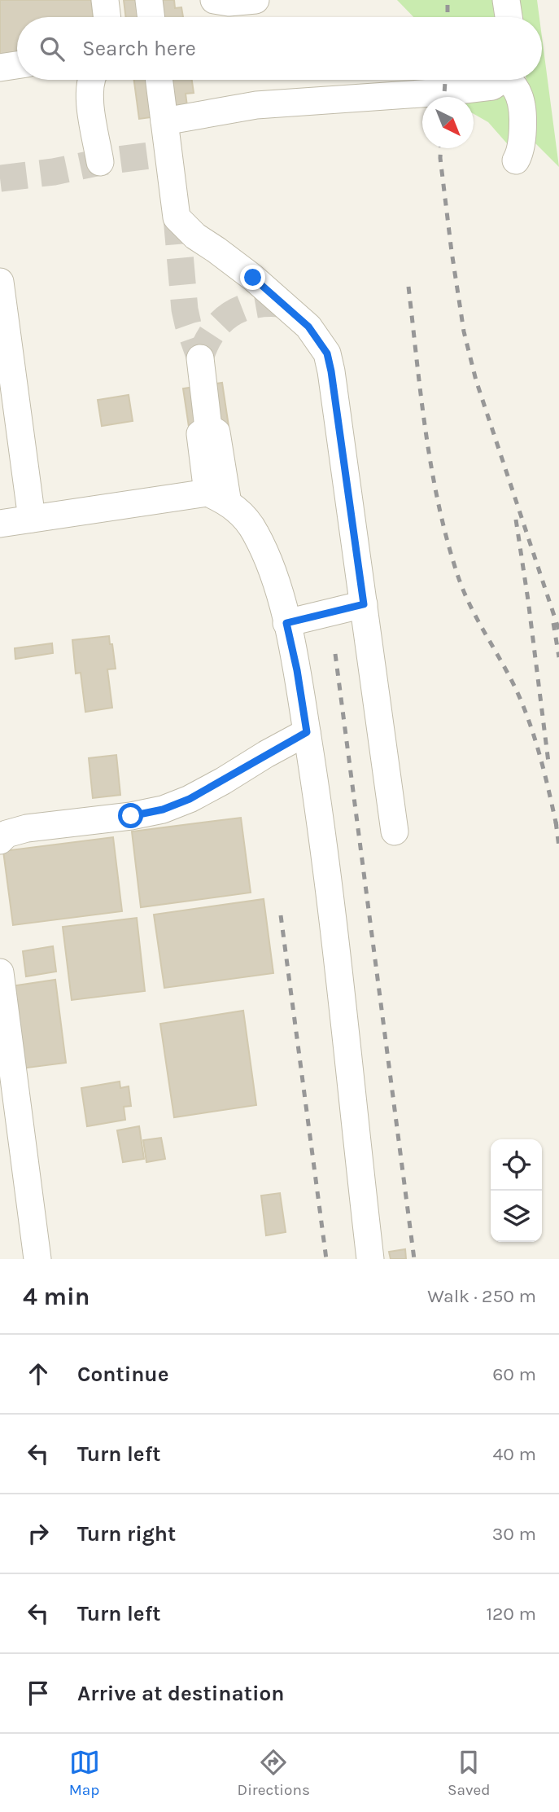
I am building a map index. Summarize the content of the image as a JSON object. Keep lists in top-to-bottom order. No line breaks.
{"north":"bottom right","page":{"search":"Search here","heading":["4 min","Walk · 250 m"],"list":[["Continue","60 m"],["Turn left","40 m"],["Turn right","30 m"],["Turn left","120 m"],"Arrive at destination"],"nav":["Map","Directions","Saved"]}}
